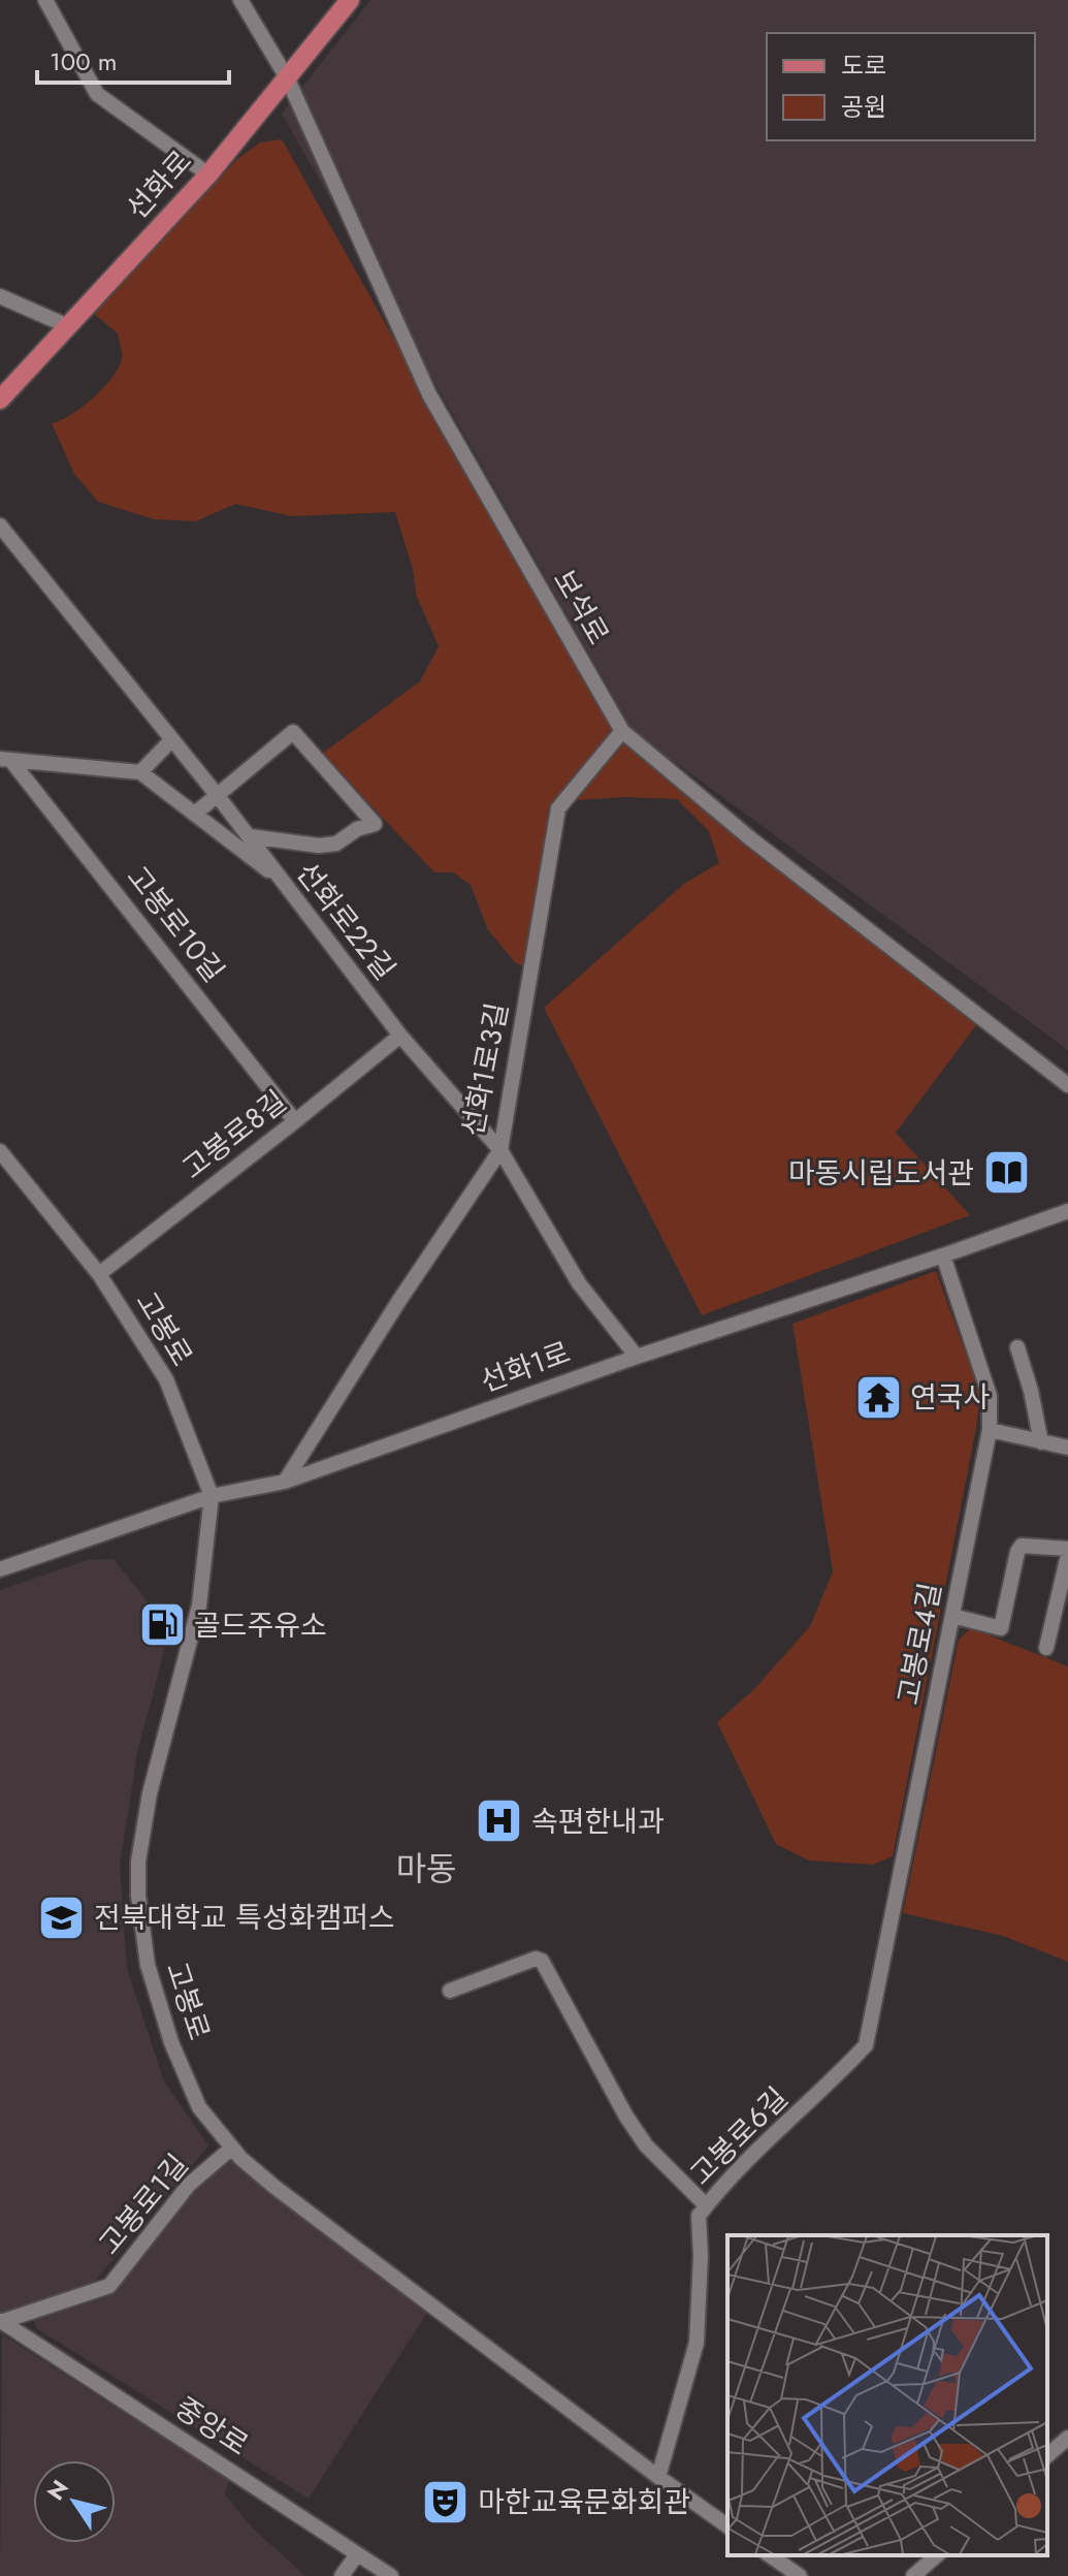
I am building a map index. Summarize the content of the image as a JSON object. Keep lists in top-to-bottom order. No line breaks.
{"streets":{"main road":["선화로"],"street":["보석로","선화로22길","고봉로10길","선화1로3길","고봉로8길","고봉로","선화1로","고봉로4길","고봉로6길","고봉로1길","중앙로"]},"crossings":[["선화로","보석로"],["보석로","선화1로3길"],["선화로22길","선화1로3길"],["선화로22길","고봉로8길"],["선화로22길","선화1로"],["고봉로10길","고봉로8길"],["선화1로3길","선화1로"],["고봉로8길","고봉로"],["고봉로","선화1로"],["고봉로","고봉로6길"],["고봉로","고봉로1길"],["선화1로","고봉로4길"],["고봉로4길","고봉로6길"],["고봉로1길","중앙로"]],"districts":["마동"],"places":{"library":["마동시립도서관"],"temple":["연국사"],"fuel station":["골드주유소"],"hospital":["속편한내과"],"school or university":["전북대학교 특성화캠퍼스"],"theatre":["마한교육문화회관"]},"legend":["도로","공원"],"scale_bar":"100 m","north":"top left"}
